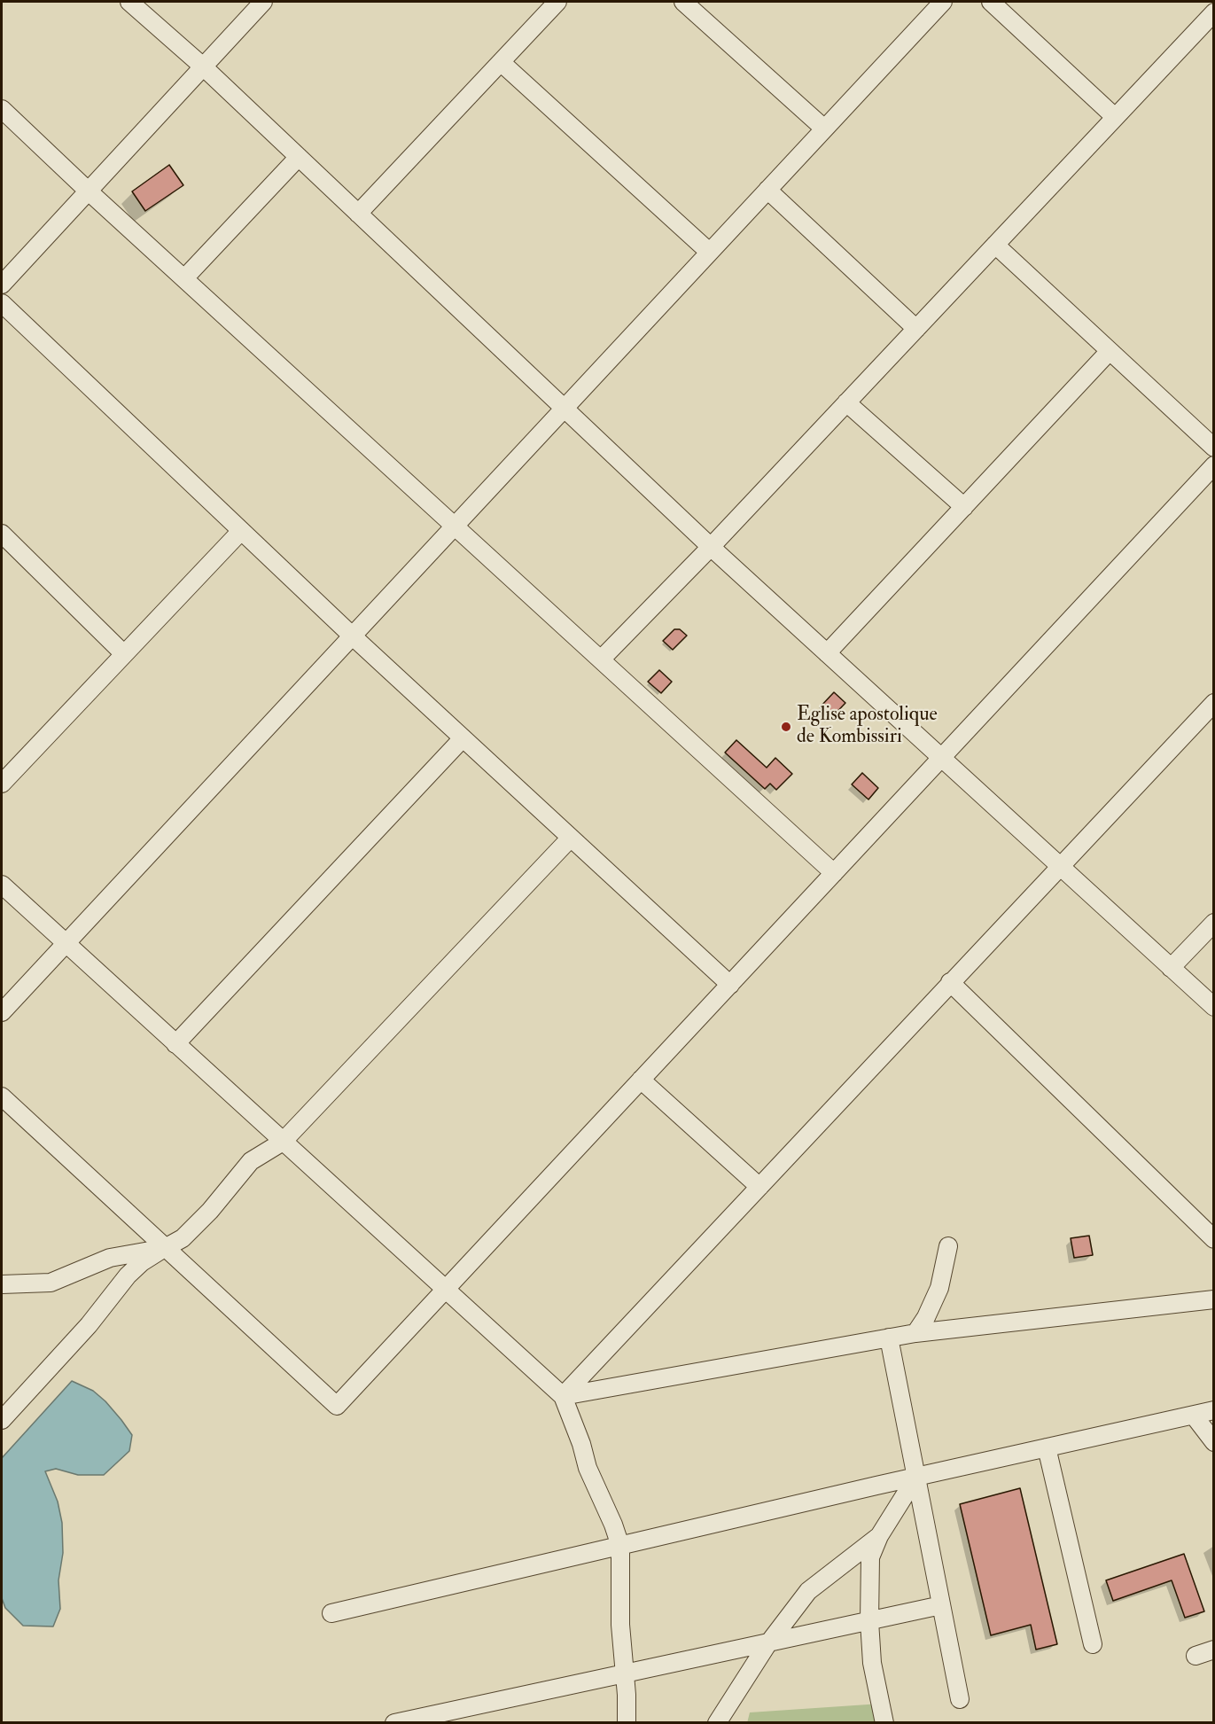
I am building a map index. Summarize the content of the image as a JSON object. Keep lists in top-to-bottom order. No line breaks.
{"places":["Eglise apostolique de Kombissiri"]}
